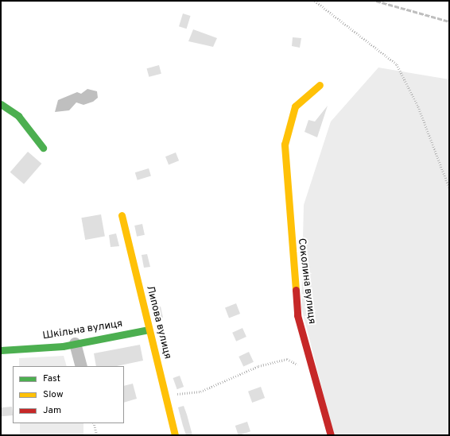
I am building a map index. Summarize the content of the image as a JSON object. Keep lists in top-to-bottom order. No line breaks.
{"streets":{"street":["Соколина вулиця","Липова вулиця","Шкільна вулиця"]},"crossings":[["Липова вулиця","Шкільна вулиця"]],"legend":["Fast","Slow","Jam"]}
